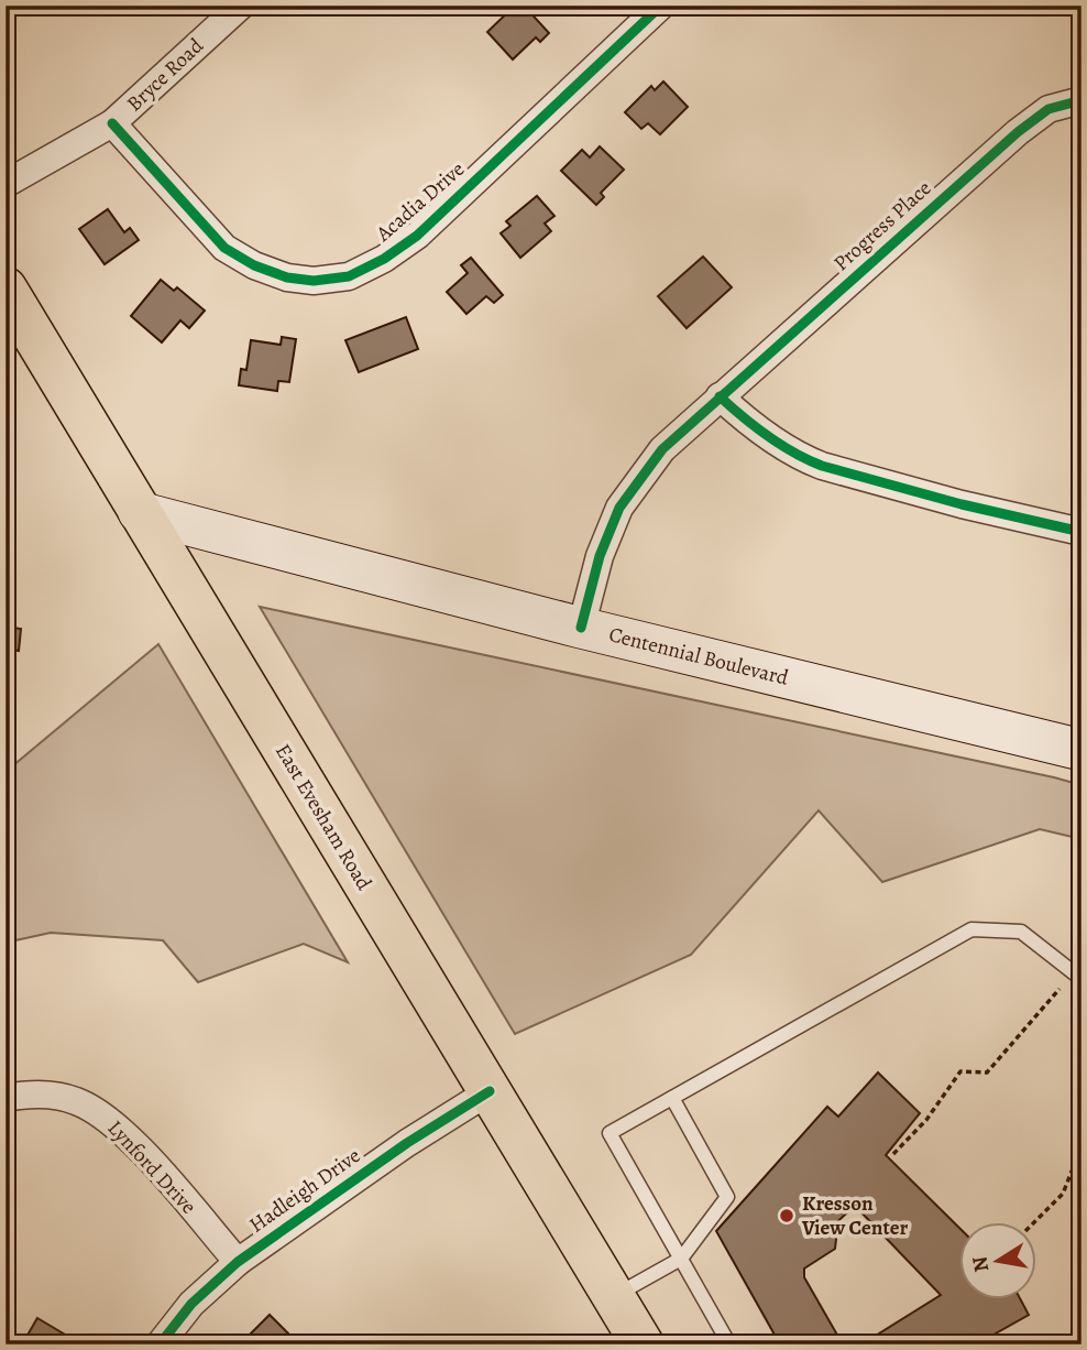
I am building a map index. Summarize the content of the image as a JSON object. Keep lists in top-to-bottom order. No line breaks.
{"streets":{"main road":["Centennial Boulevard","East Evesham Road"],"street":["Bryce Road","Acadia Drive","Progress Place","Lynford Drive","Hadleigh Drive"]},"crossings":[["Bryce Road","Acadia Drive"],["Progress Place","Centennial Boulevard"],["Centennial Boulevard","East Evesham Road"],["East Evesham Road","Hadleigh Drive"],["Lynford Drive","Hadleigh Drive"]],"places":["Kresson View Center"],"north":"left"}
